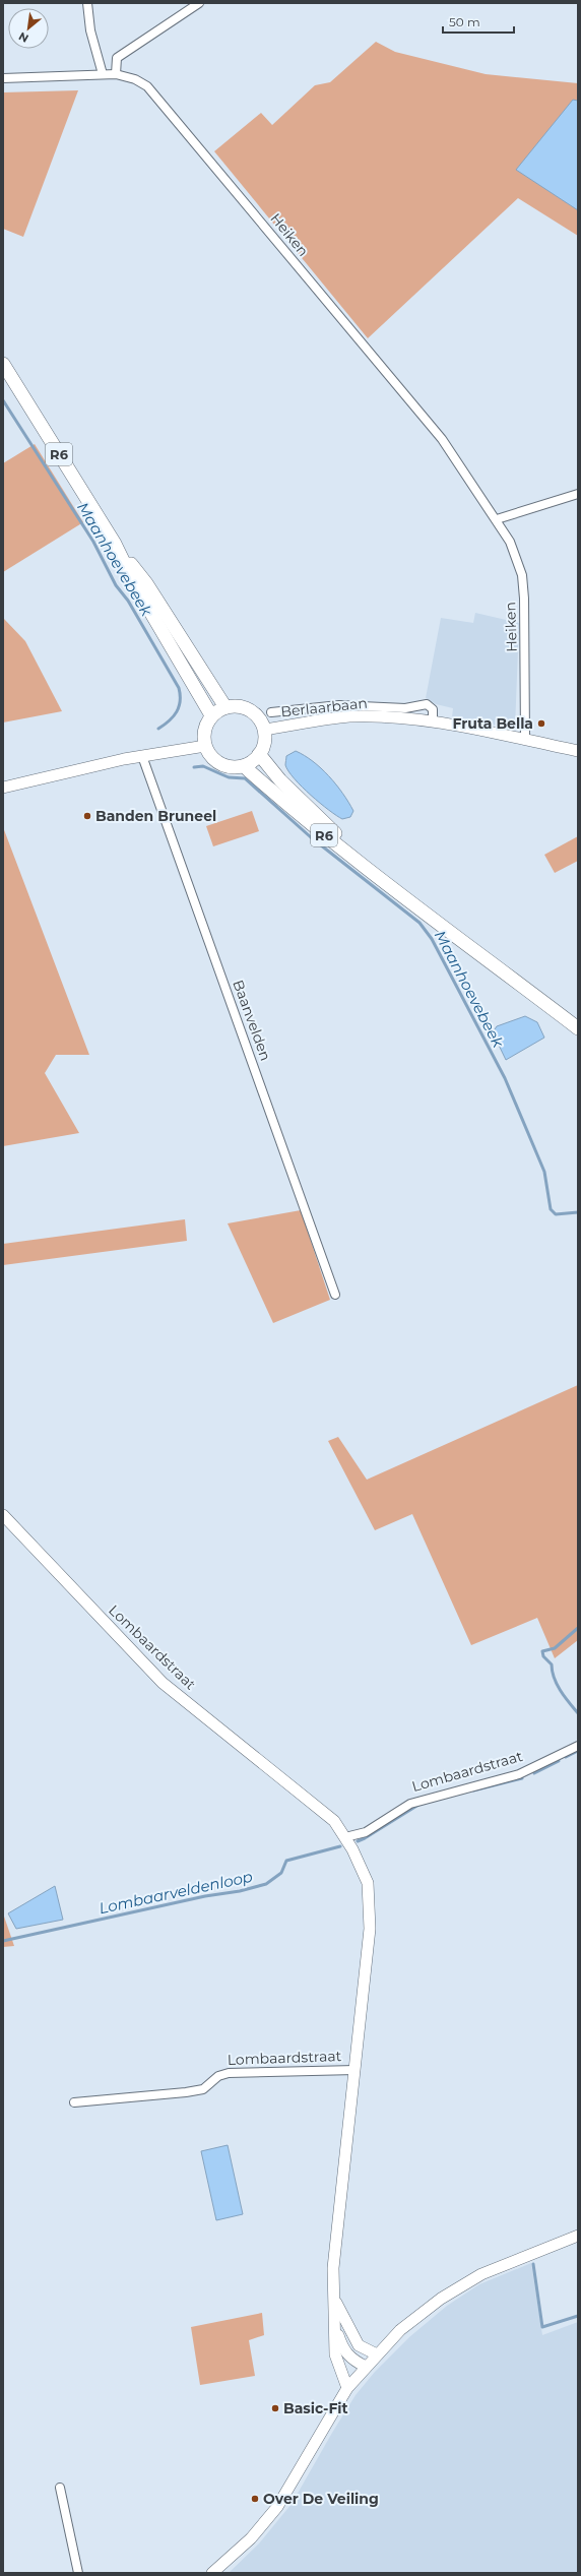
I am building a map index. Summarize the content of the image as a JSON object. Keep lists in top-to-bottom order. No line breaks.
{"streets":{"main road":["R6"],"street":["Heiken","Berlaarbaan","Baanvelden","Lombaardstraat"]},"crossings":[["Heiken","Berlaarbaan"],["R6","Berlaarbaan"]],"water":["Maanhoevebeek","Lombaarveldenloop"],"places":["Fruta Bella","Banden Bruneel","Basic-Fit","Over De Veiling"],"scale_bar":"50 m","north":"bottom left"}
